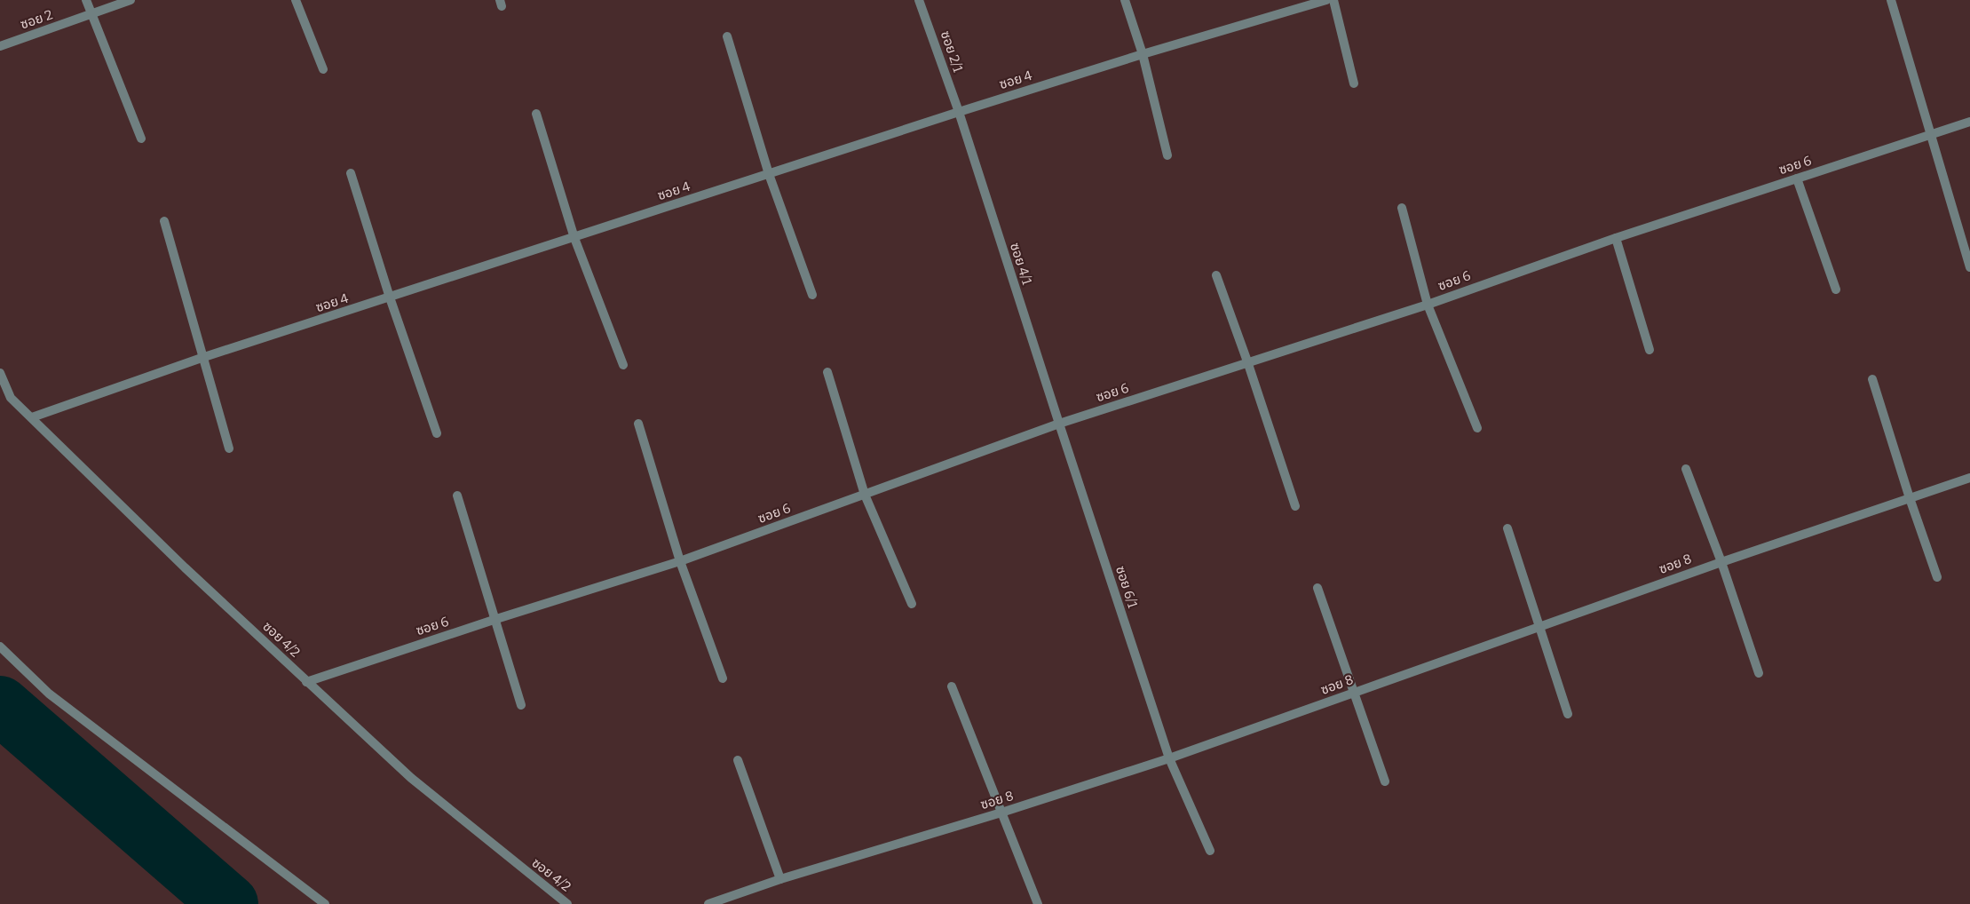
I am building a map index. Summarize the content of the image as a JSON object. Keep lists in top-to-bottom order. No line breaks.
{"streets":{"street":["ซอย 2","ซอย 2/1","ซอย 4","ซอย 6","ซอย 4/1","ซอย 8","ซอย 6/1","ซอย 4/2"]},"crossings":[["ซอย 2/1","ซอย 4"],["ซอย 2/1","ซอย 4/1"],["ซอย 4","ซอย 4/1"],["ซอย 4","ซอย 4/2"],["ซอย 6","ซอย 4/1"],["ซอย 6","ซอย 6/1"],["ซอย 6","ซอย 4/2"],["ซอย 4/1","ซอย 6/1"],["ซอย 8","ซอย 6/1"]]}
